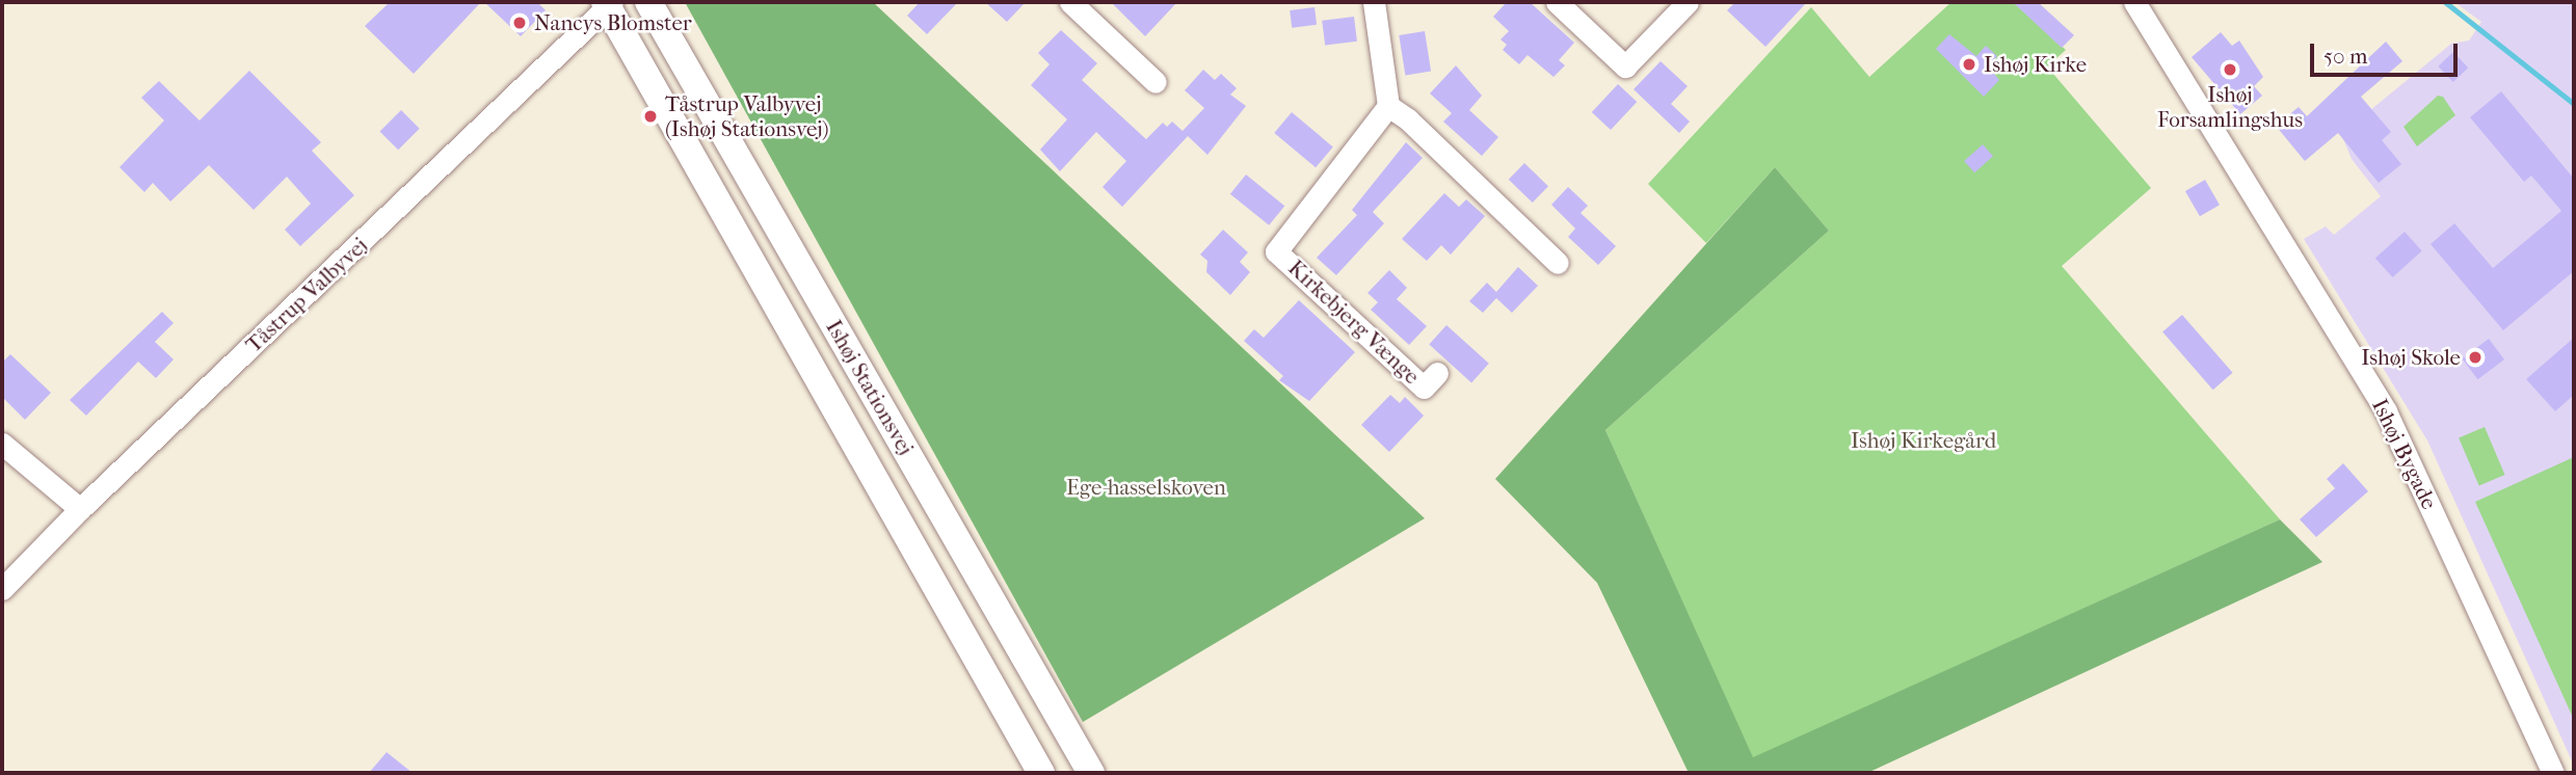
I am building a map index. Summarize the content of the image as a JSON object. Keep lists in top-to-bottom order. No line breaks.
{"streets":{"main road":["Ishøj Stationsvej"],"street":["Tåstrup Valbyvej","Kirkebjerg Vænge","Ishøj Bygade"]},"crossings":[["Tåstrup Valbyvej","Ishøj Stationsvej"]],"parks":["Ishøj Kirkegård","Ege-hasselskoven"],"places":["Nancys Blomster","Ishøj Kirke","Ishøj Forsamlingshus","Tåstrup Valbyvej (Ishøj Stationsvej)","Ishøj Skole"],"scale_bar":"50 m"}
